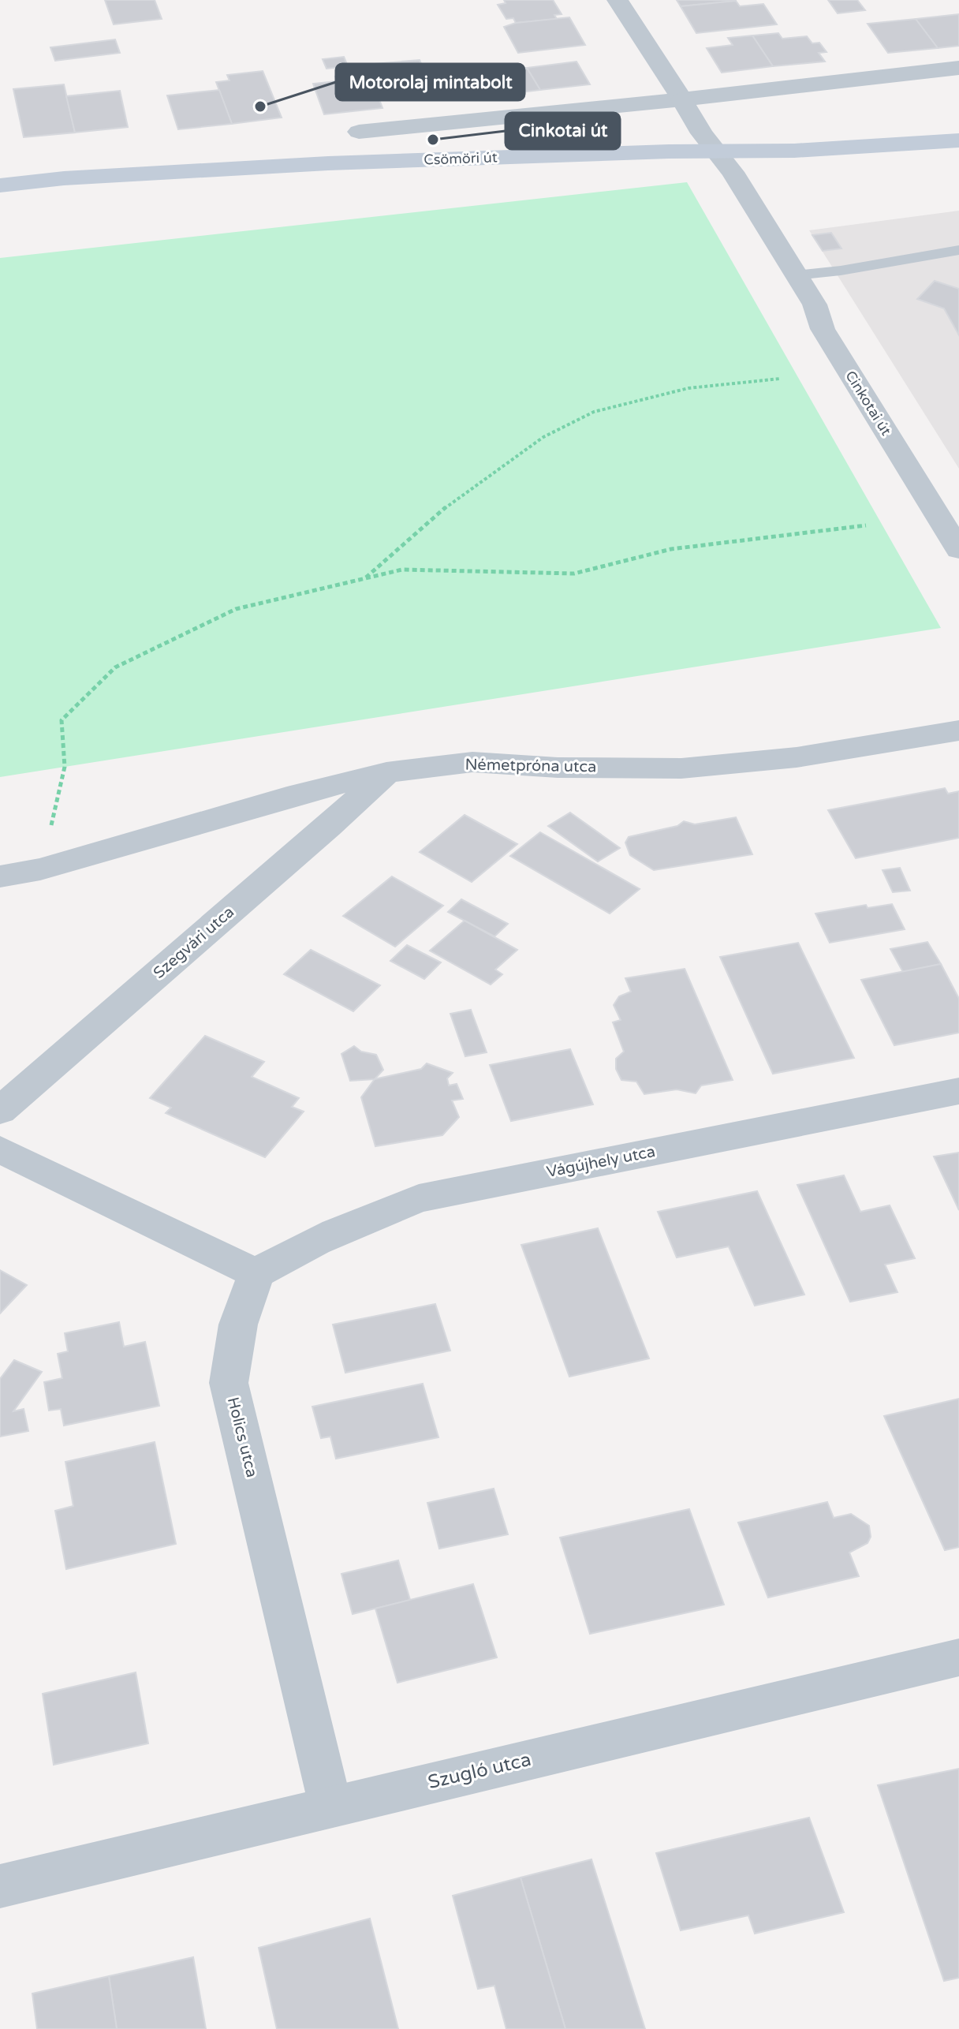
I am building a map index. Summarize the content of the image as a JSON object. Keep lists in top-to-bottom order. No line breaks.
{"streets":{"main road":["Csömöri út"],"street":["Cinkotai út","Németpróna utca","Szegvári utca","Vágújhely utca","Holics utca","Szugló utca"]},"crossings":[["Csömöri út","Cinkotai út"],["Németpróna utca","Szegvári utca"],["Vágújhely utca","Holics utca"],["Holics utca","Szugló utca"]],"places":["Motorolaj mintabolt","Cinkotai út"]}
